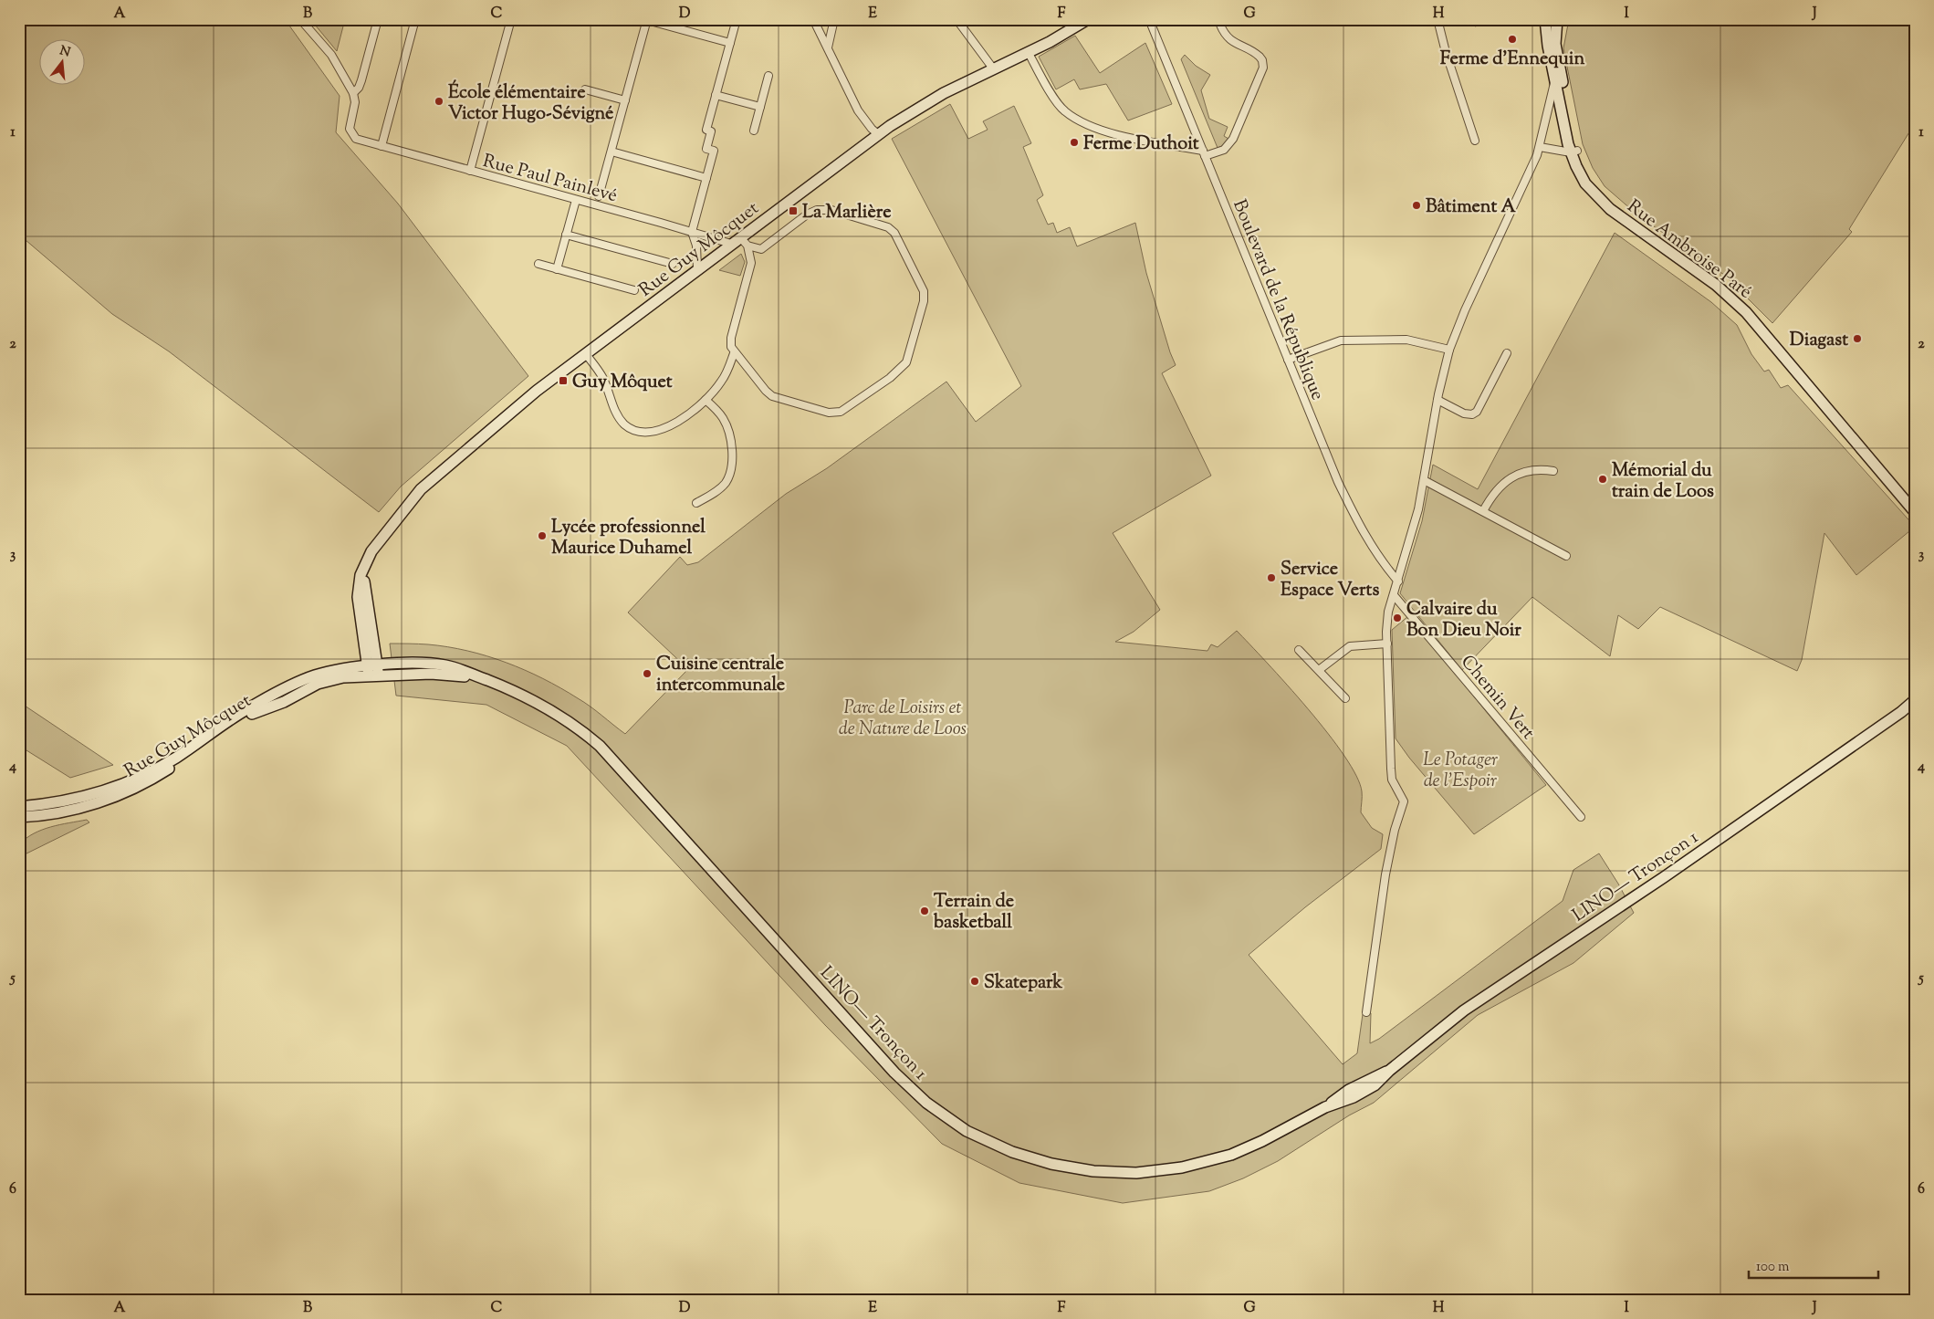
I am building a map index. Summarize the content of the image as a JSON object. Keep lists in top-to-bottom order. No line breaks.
{"streets":{"main road":["Rue Guy Môcquet","Rue Ambroise Paré","LINO— Tronçon 1"],"street":["Rue Paul Painlevé","Boulevard de la République","Chemin Vert"]},"crossings":[["Rue Paul Painlevé","Rue Guy Môcquet"],["Rue Guy Môcquet","LINO— Tronçon 1"]],"parks":["Parc de Loisirs et de Nature de Loos","Le Potager de l'Espoir"],"places":{"other":["Ferme d'Ennequin","École élémentaire Victor Hugo-Sévigné","Ferme Duthoit","Bâtiment A","Diagast","Mémorial du train de Loos","Lycée professionnel Maurice Duhamel","Service Espace Verts","Calvaire du Bon Dieu Noir","Cuisine centrale intercommunale","Terrain de basketball","Skatepark"],"transit":["La Marlière","Guy Môquet"]},"scale_bar":"100 m","north":"top","grid":{"columns":["A","B","C","D","E","F","G","H","I","J"],"rows":["1","2","3","4","5","6"]}}
